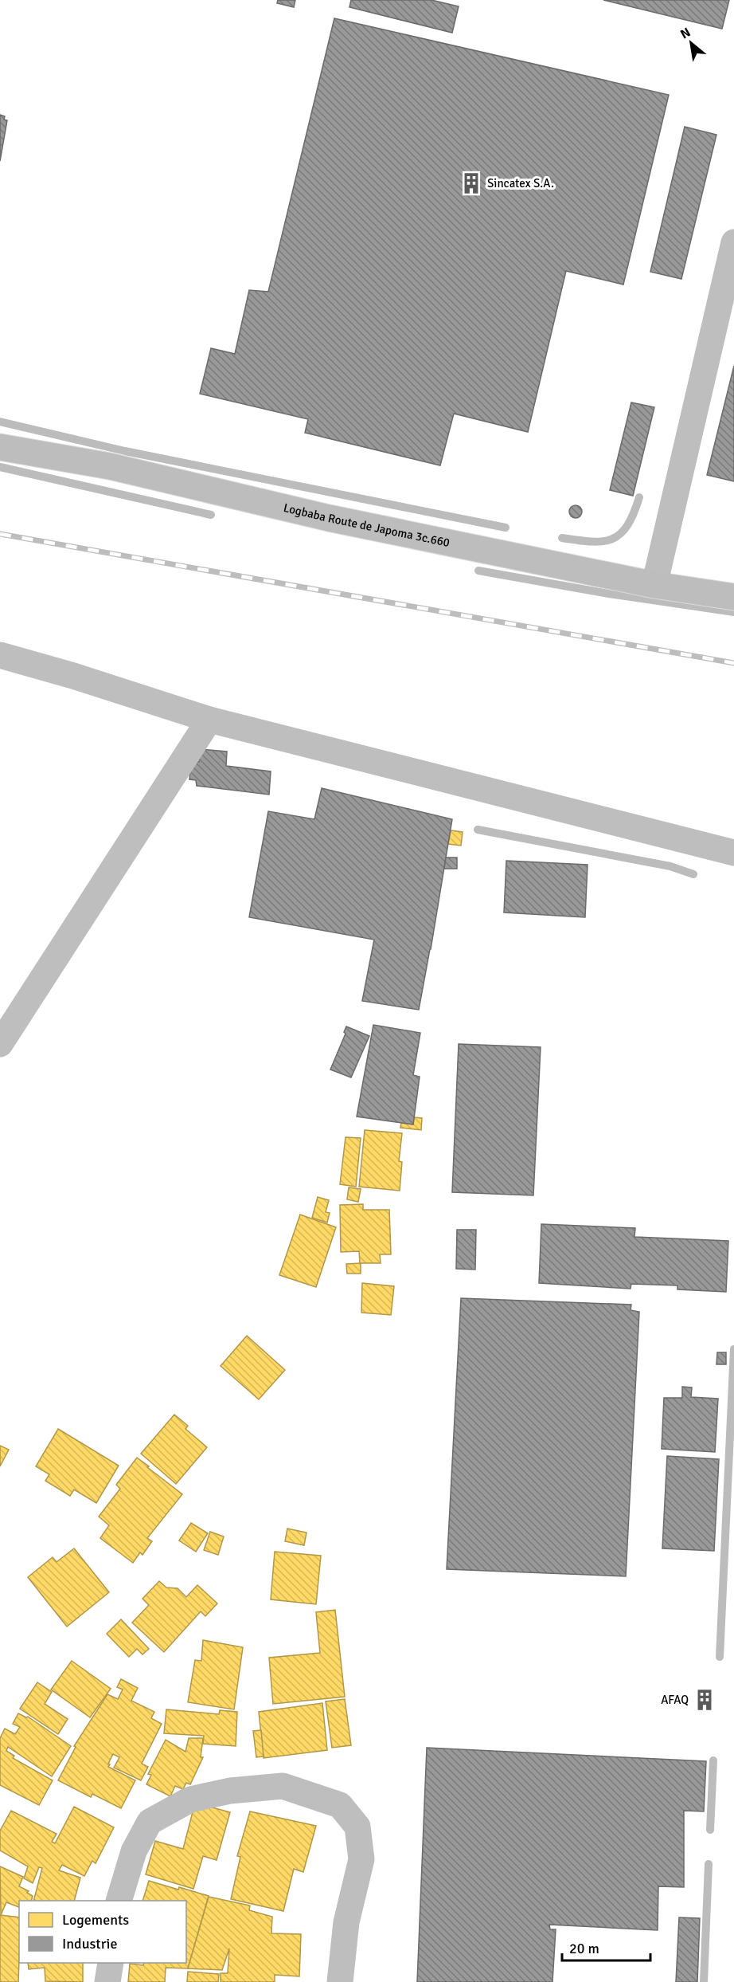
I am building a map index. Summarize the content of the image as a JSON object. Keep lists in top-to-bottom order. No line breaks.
{"streets":{"main road":["Logbaba Route de Japoma 3c.660"]},"places":{"building":["Sincatex S.A.","AFAQ"]},"legend":["Logements","Industrie"],"scale_bar":"20 m","north":"top left"}
